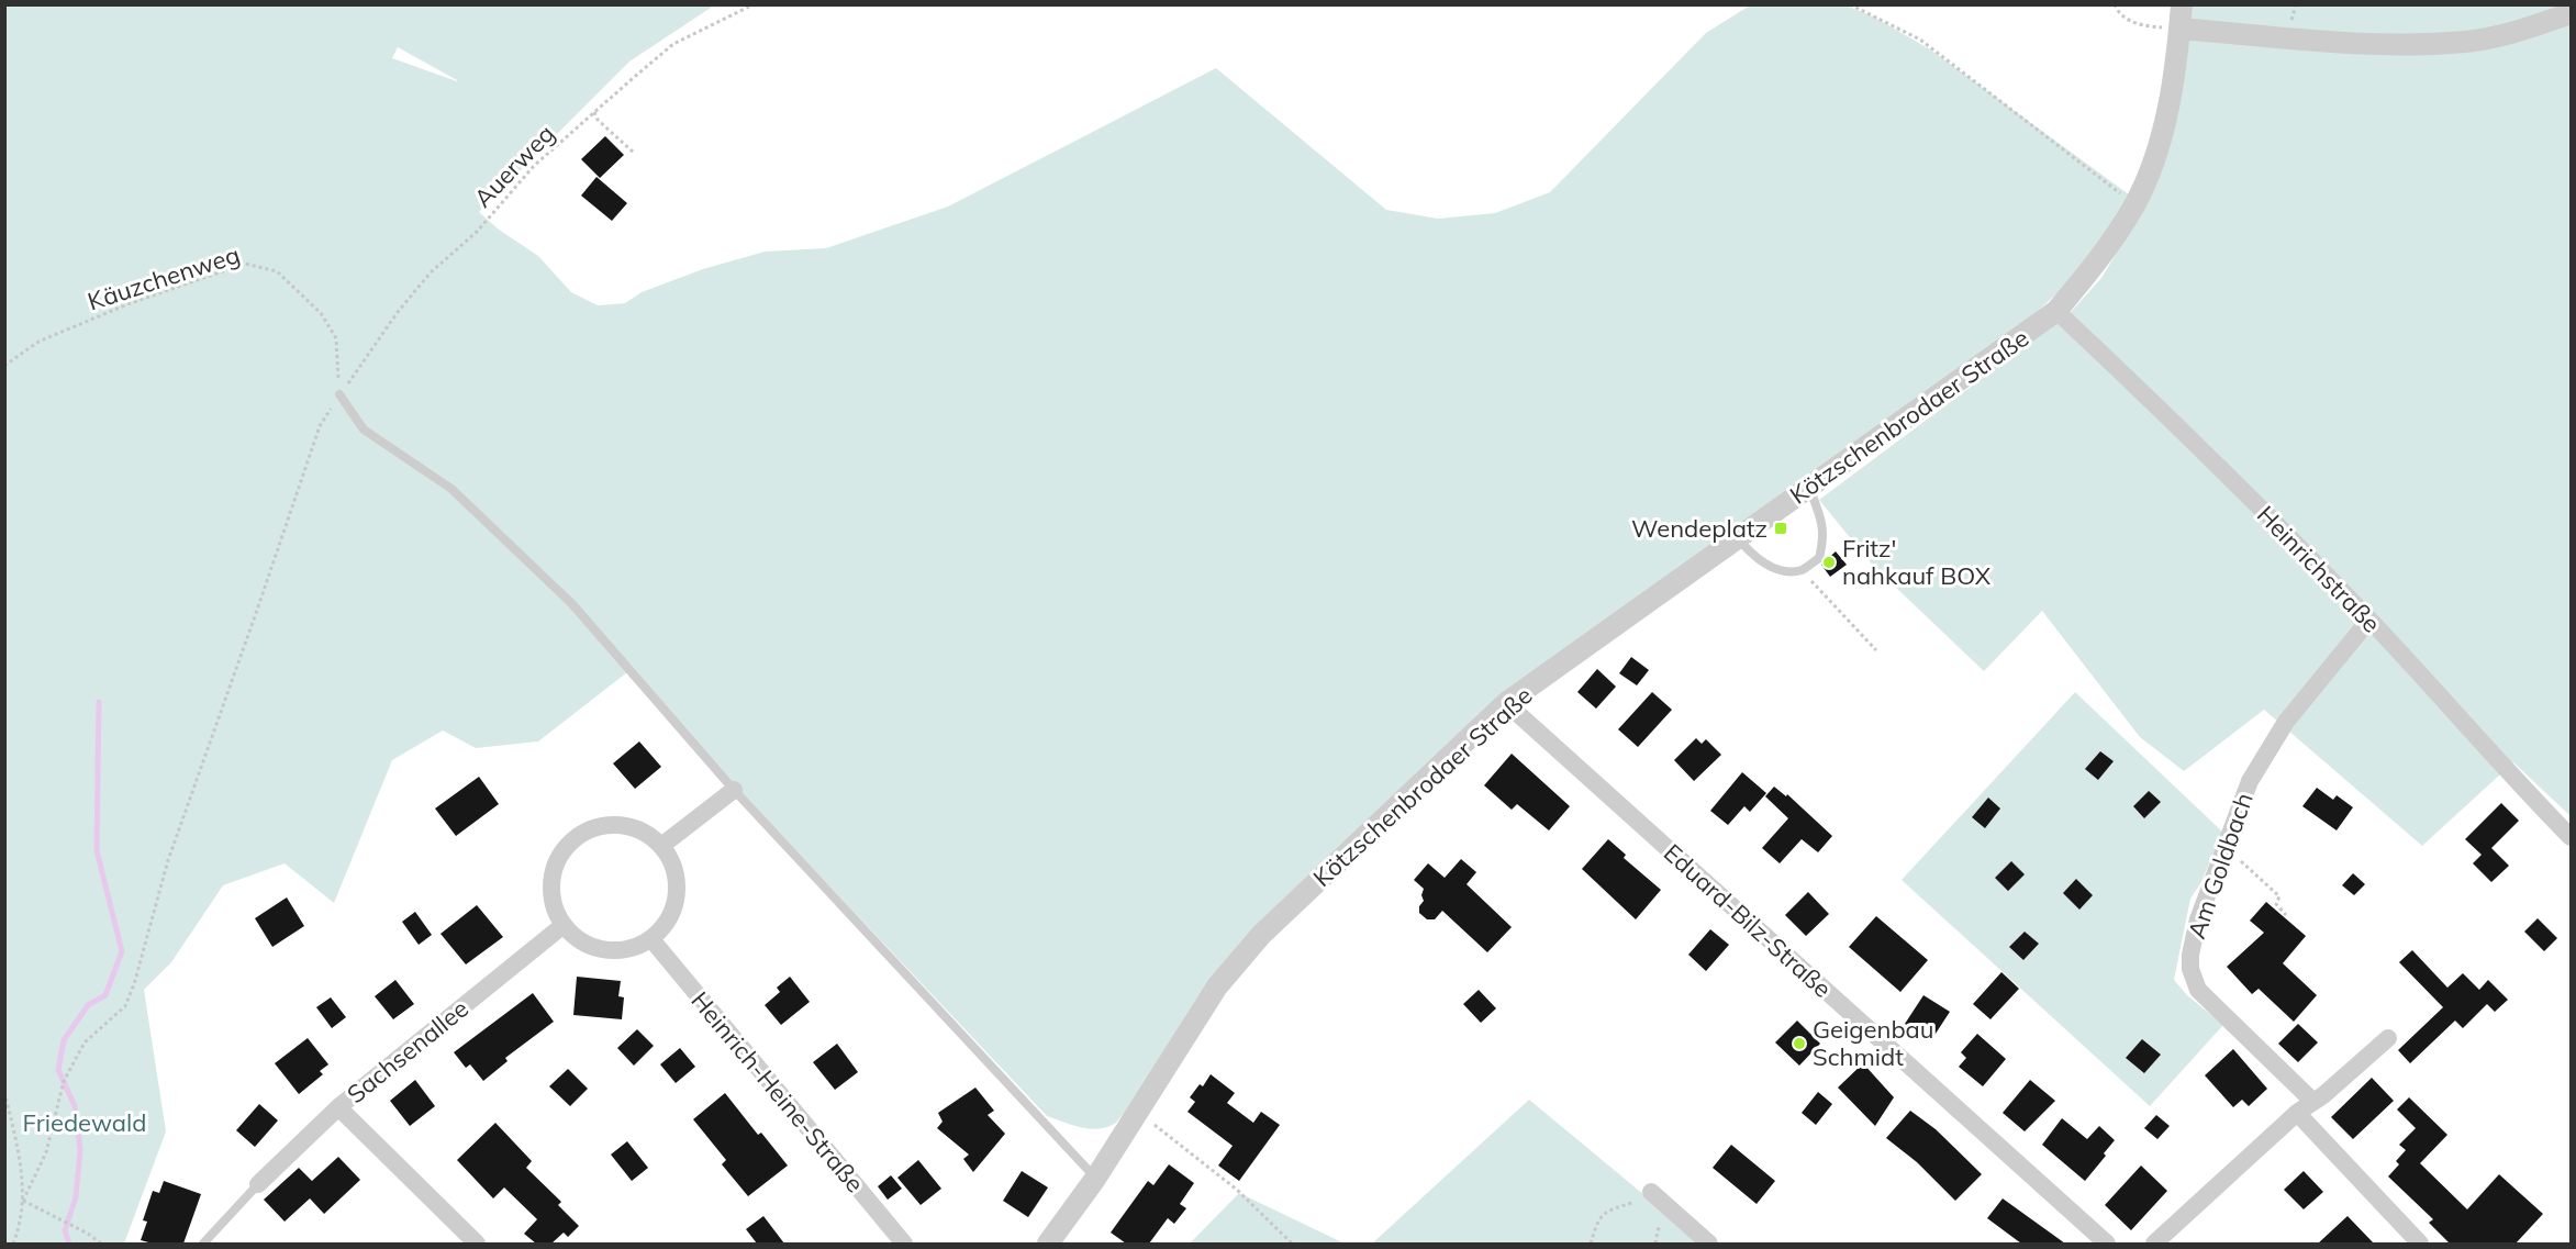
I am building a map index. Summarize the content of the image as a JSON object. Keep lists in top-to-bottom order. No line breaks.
{"streets":{"street":["Kötzschenbrodaer Straße","Heinrichstraße","Am Goldbach","Eduard-Bilz-Straße","Sachsenallee","Heinrich-Heine-Straße"],"path":["Auerweg","Käuzchenweg"]},"crossings":[["Auerweg","Käuzchenweg"],["Kötzschenbrodaer Straße","Heinrichstraße"],["Kötzschenbrodaer Straße","Eduard-Bilz-Straße"],["Heinrichstraße","Am Goldbach"],["Sachsenallee","Heinrich-Heine-Straße"]],"parks":["Friedewald"],"places":{"transit":["Wendeplatz"],"other":["Fritz' nahkauf BOX","Geigenbau Schmidt"]}}
